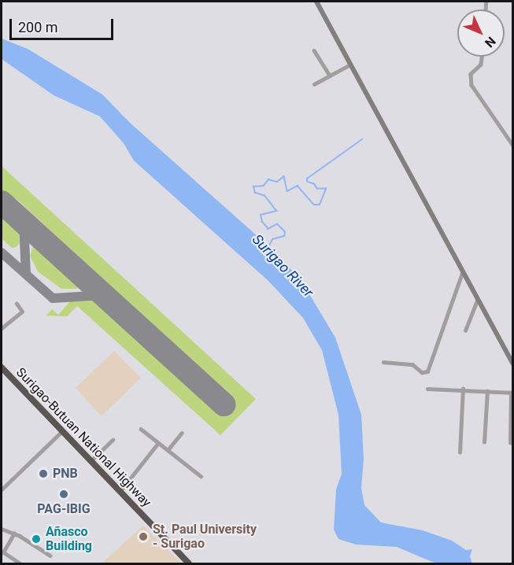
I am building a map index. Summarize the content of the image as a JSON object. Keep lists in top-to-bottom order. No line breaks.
{"streets":{"highway":["Surigao-Butuan National Highway"]},"water":["Surigao River"],"places":["PNB","PAG-IBIG","St. Paul University - Surigao","Añasco Building"],"scale_bar":"200 m","north":"bottom right"}
